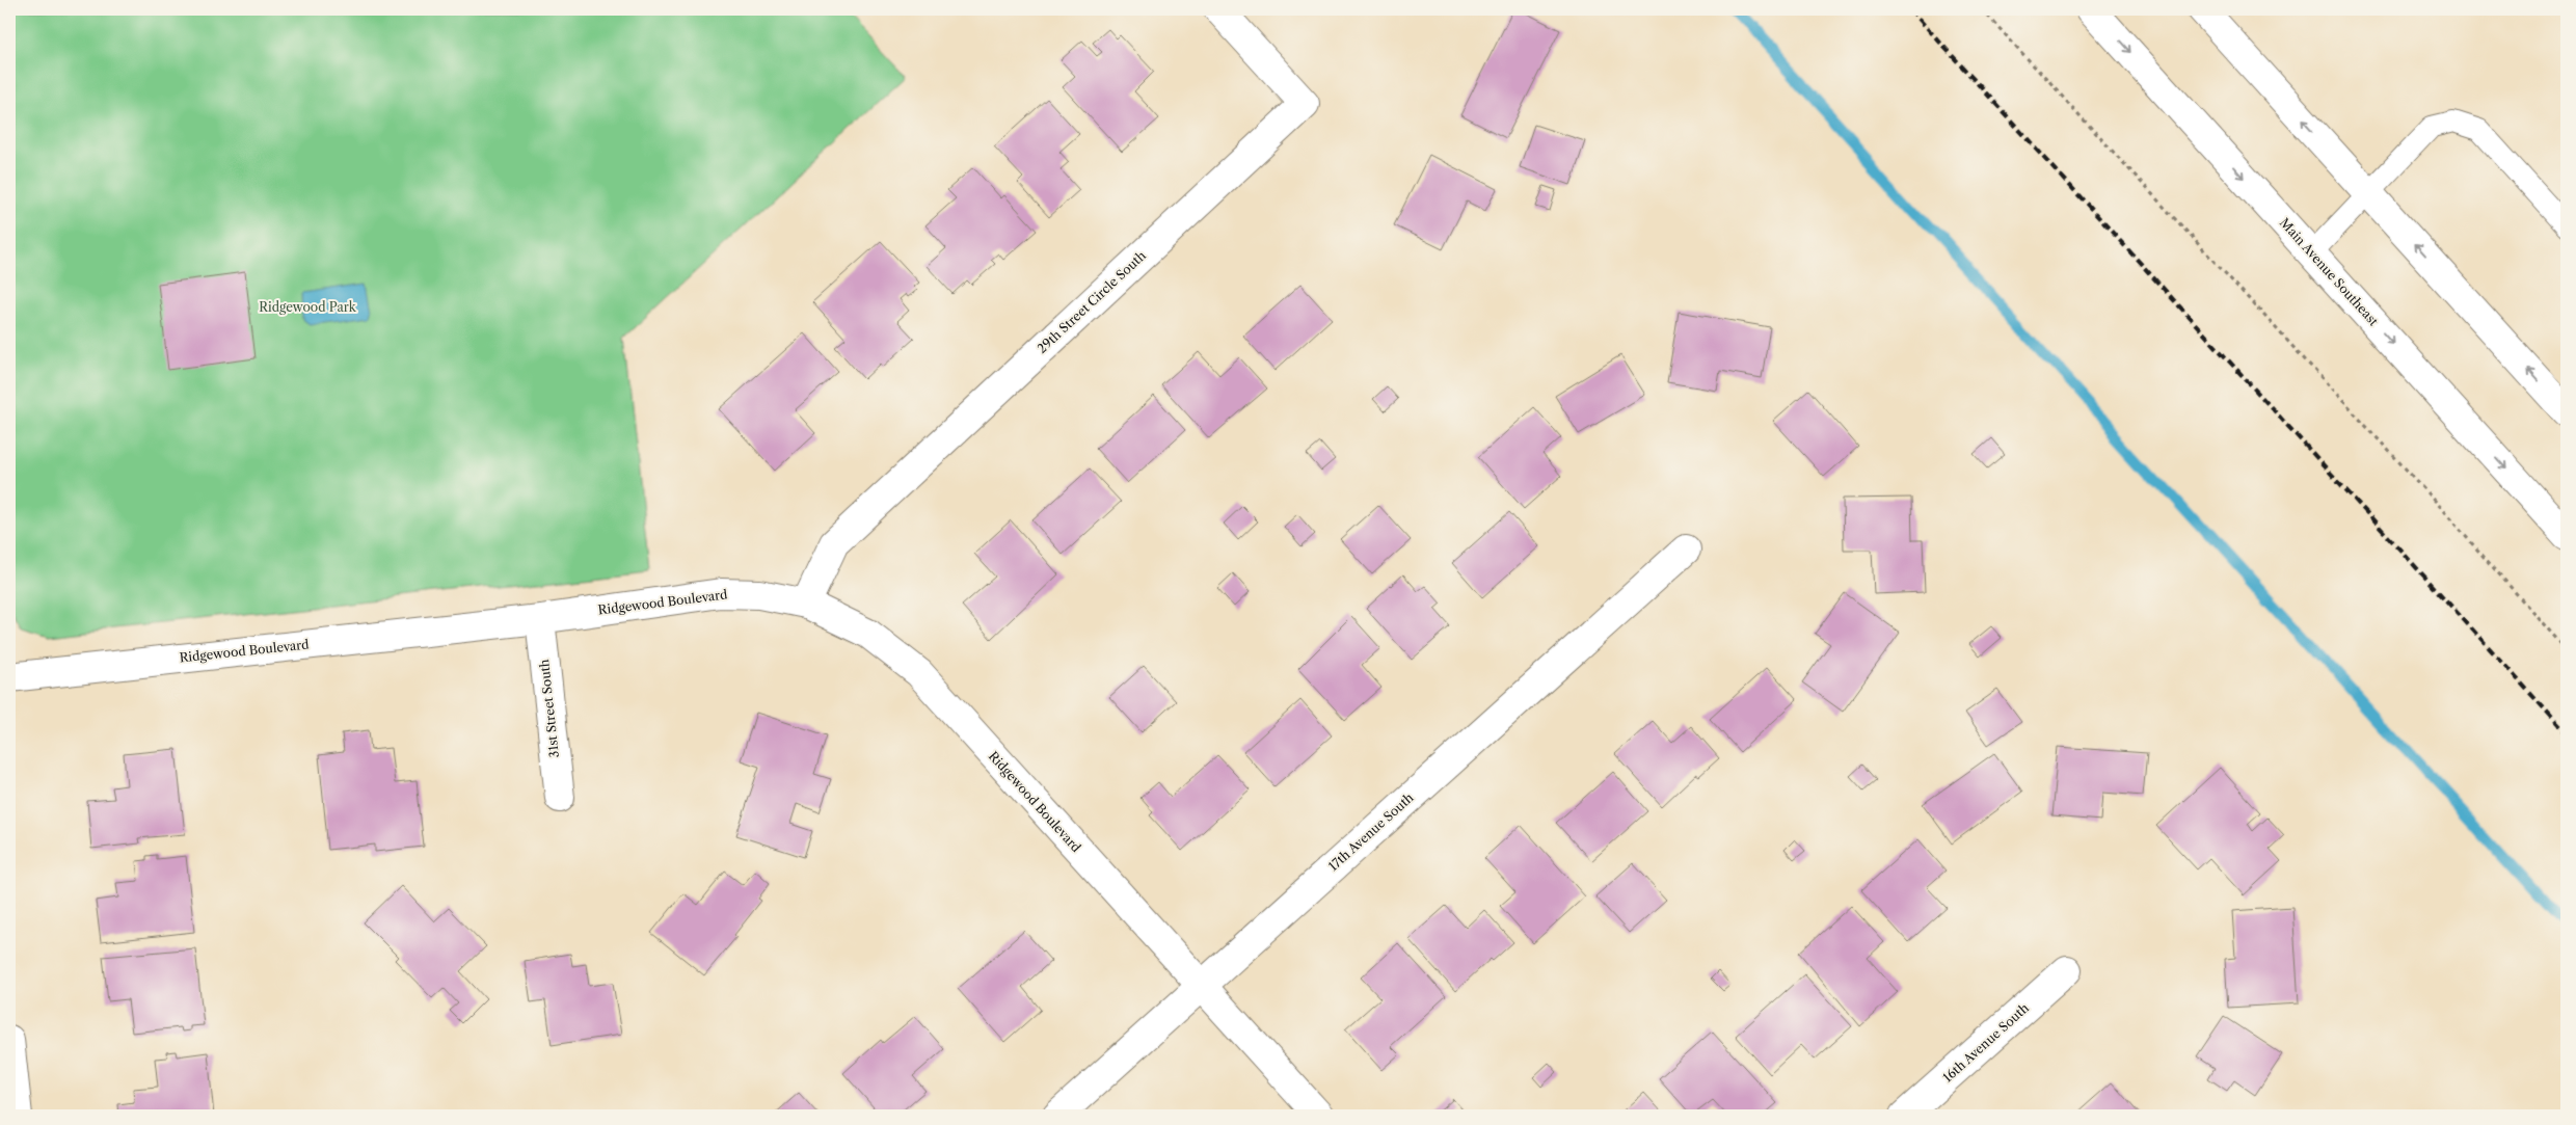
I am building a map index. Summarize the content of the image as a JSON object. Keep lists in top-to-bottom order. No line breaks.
{"streets":{"street":["Main Avenue Southeast","29th Street Circle South","Ridgewood Boulevard","31st Street South","17th Avenue South","16th Avenue South"]},"crossings":[["29th Street Circle South","Ridgewood Boulevard"],["Ridgewood Boulevard","31st Street South"],["Ridgewood Boulevard","17th Avenue South"]],"parks":["Ridgewood Park"]}
